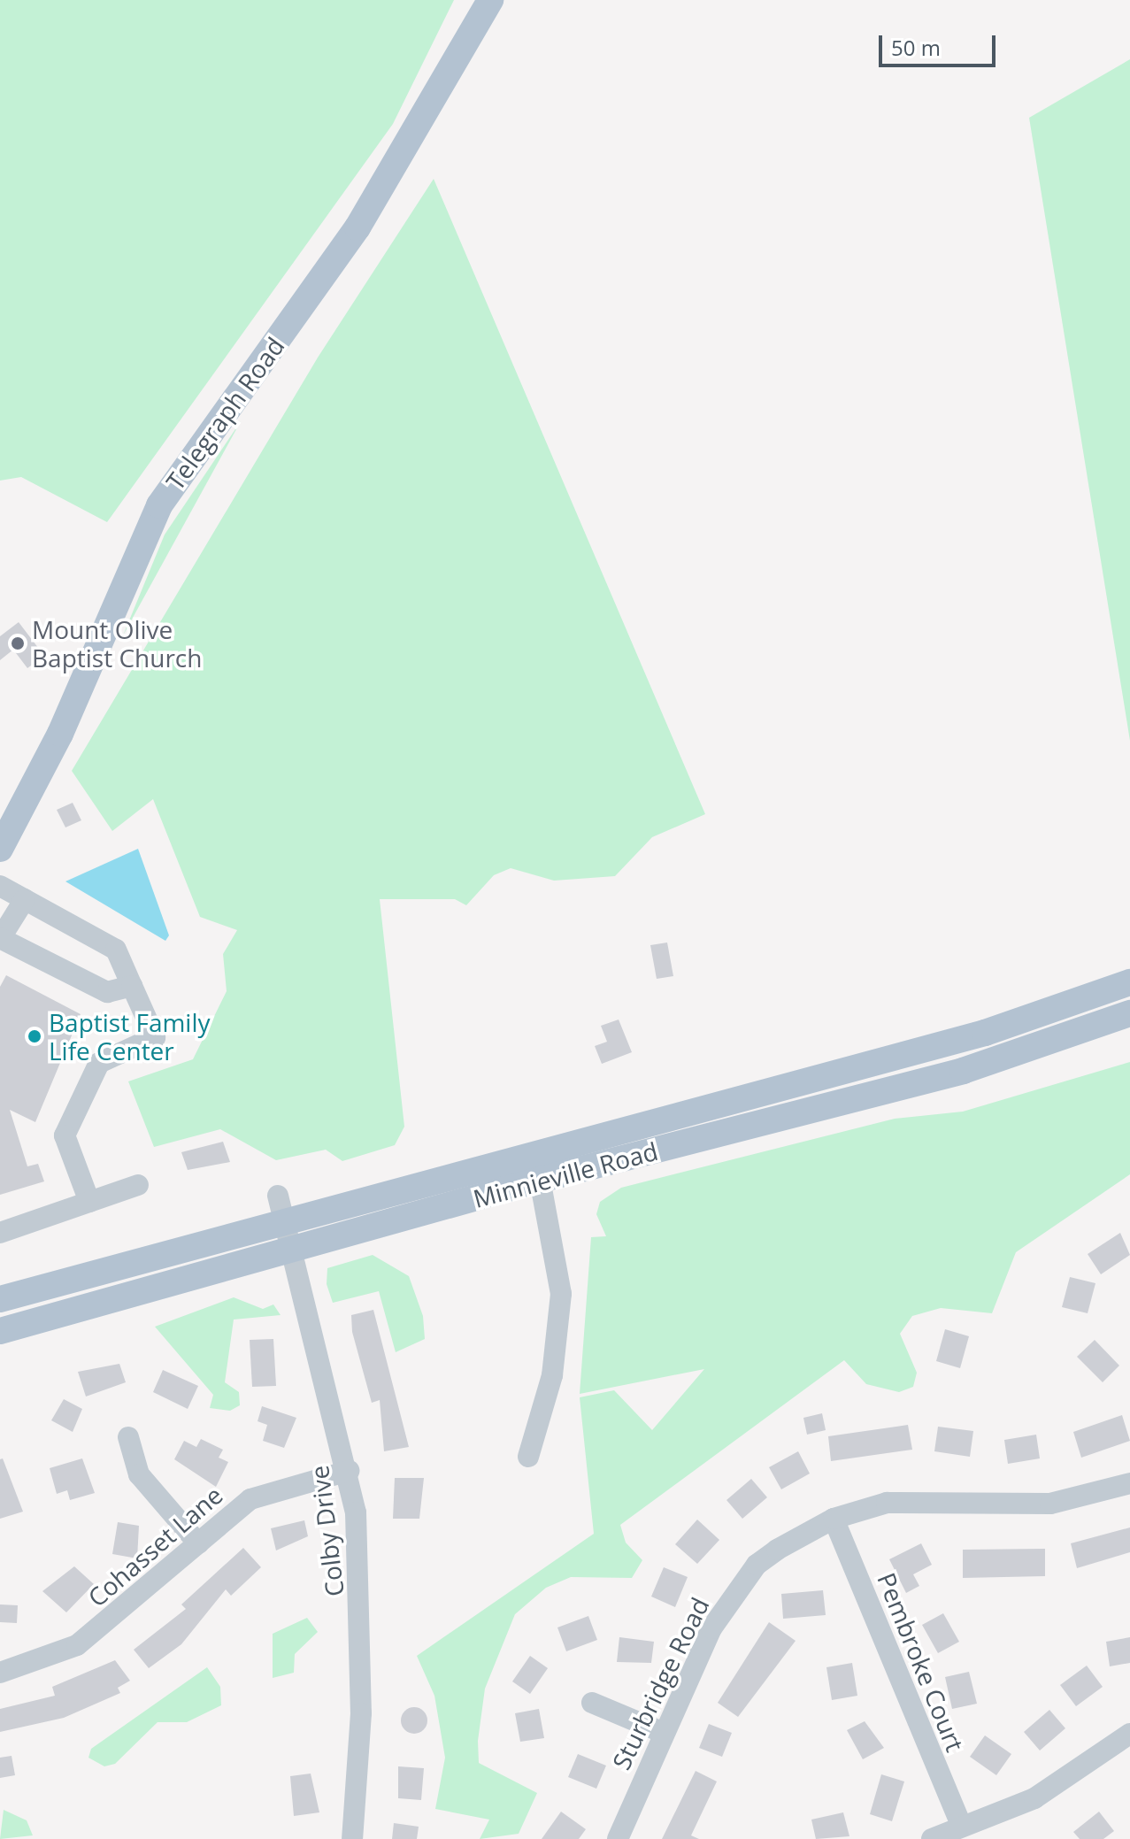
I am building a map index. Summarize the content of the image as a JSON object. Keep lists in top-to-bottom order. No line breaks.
{"streets":{"main road":["Telegraph Road","Minnieville Road"],"street":["Colby Drive","Cohasset Lane","Pembroke Court","Sturbridge Road"]},"crossings":[["Minnieville Road","Colby Drive"],["Colby Drive","Cohasset Lane"],["Pembroke Court","Sturbridge Road"]],"places":["Mount Olive Baptist Church","Baptist Family Life Center"],"scale_bar":"50 m"}
